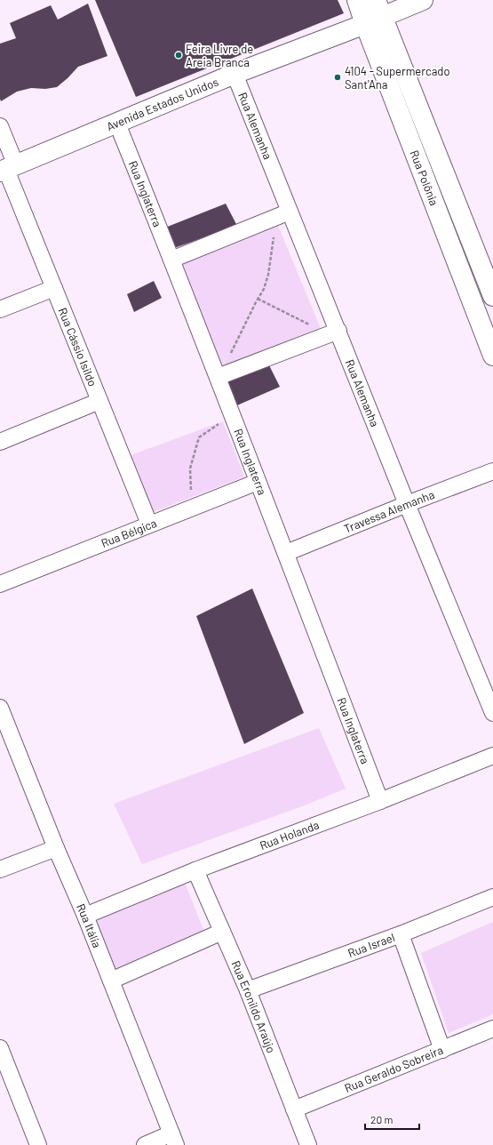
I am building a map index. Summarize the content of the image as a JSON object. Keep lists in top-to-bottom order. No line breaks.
{"streets":{"street":["Avenida Estados Unidos","Rua Alemanha","Rua Polônia","Rua Inglaterra","Rua Cássio Isildo","Travessa Alemanha","Rua Bélgica","Rua Holanda","Rua Itália","Rua Israel","Rua Eronildo Araújo","Rua Geraldo Sobreira"]},"crossings":[["Avenida Estados Unidos","Rua Alemanha"],["Avenida Estados Unidos","Rua Polônia"],["Avenida Estados Unidos","Rua Inglaterra"],["Avenida Estados Unidos","Rua Cássio Isildo"],["Rua Alemanha","Travessa Alemanha"],["Rua Inglaterra","Travessa Alemanha"],["Rua Inglaterra","Rua Bélgica"],["Rua Inglaterra","Rua Holanda"],["Rua Cássio Isildo","Rua Bélgica"],["Rua Holanda","Rua Itália"],["Rua Holanda","Rua Eronildo Araújo"],["Rua Israel","Rua Eronildo Araújo"],["Rua Eronildo Araújo","Rua Geraldo Sobreira"]],"places":["Feira Livre de Areia Branca","4104 - Supermercado Sant'Ana"],"scale_bar":"20 m"}
